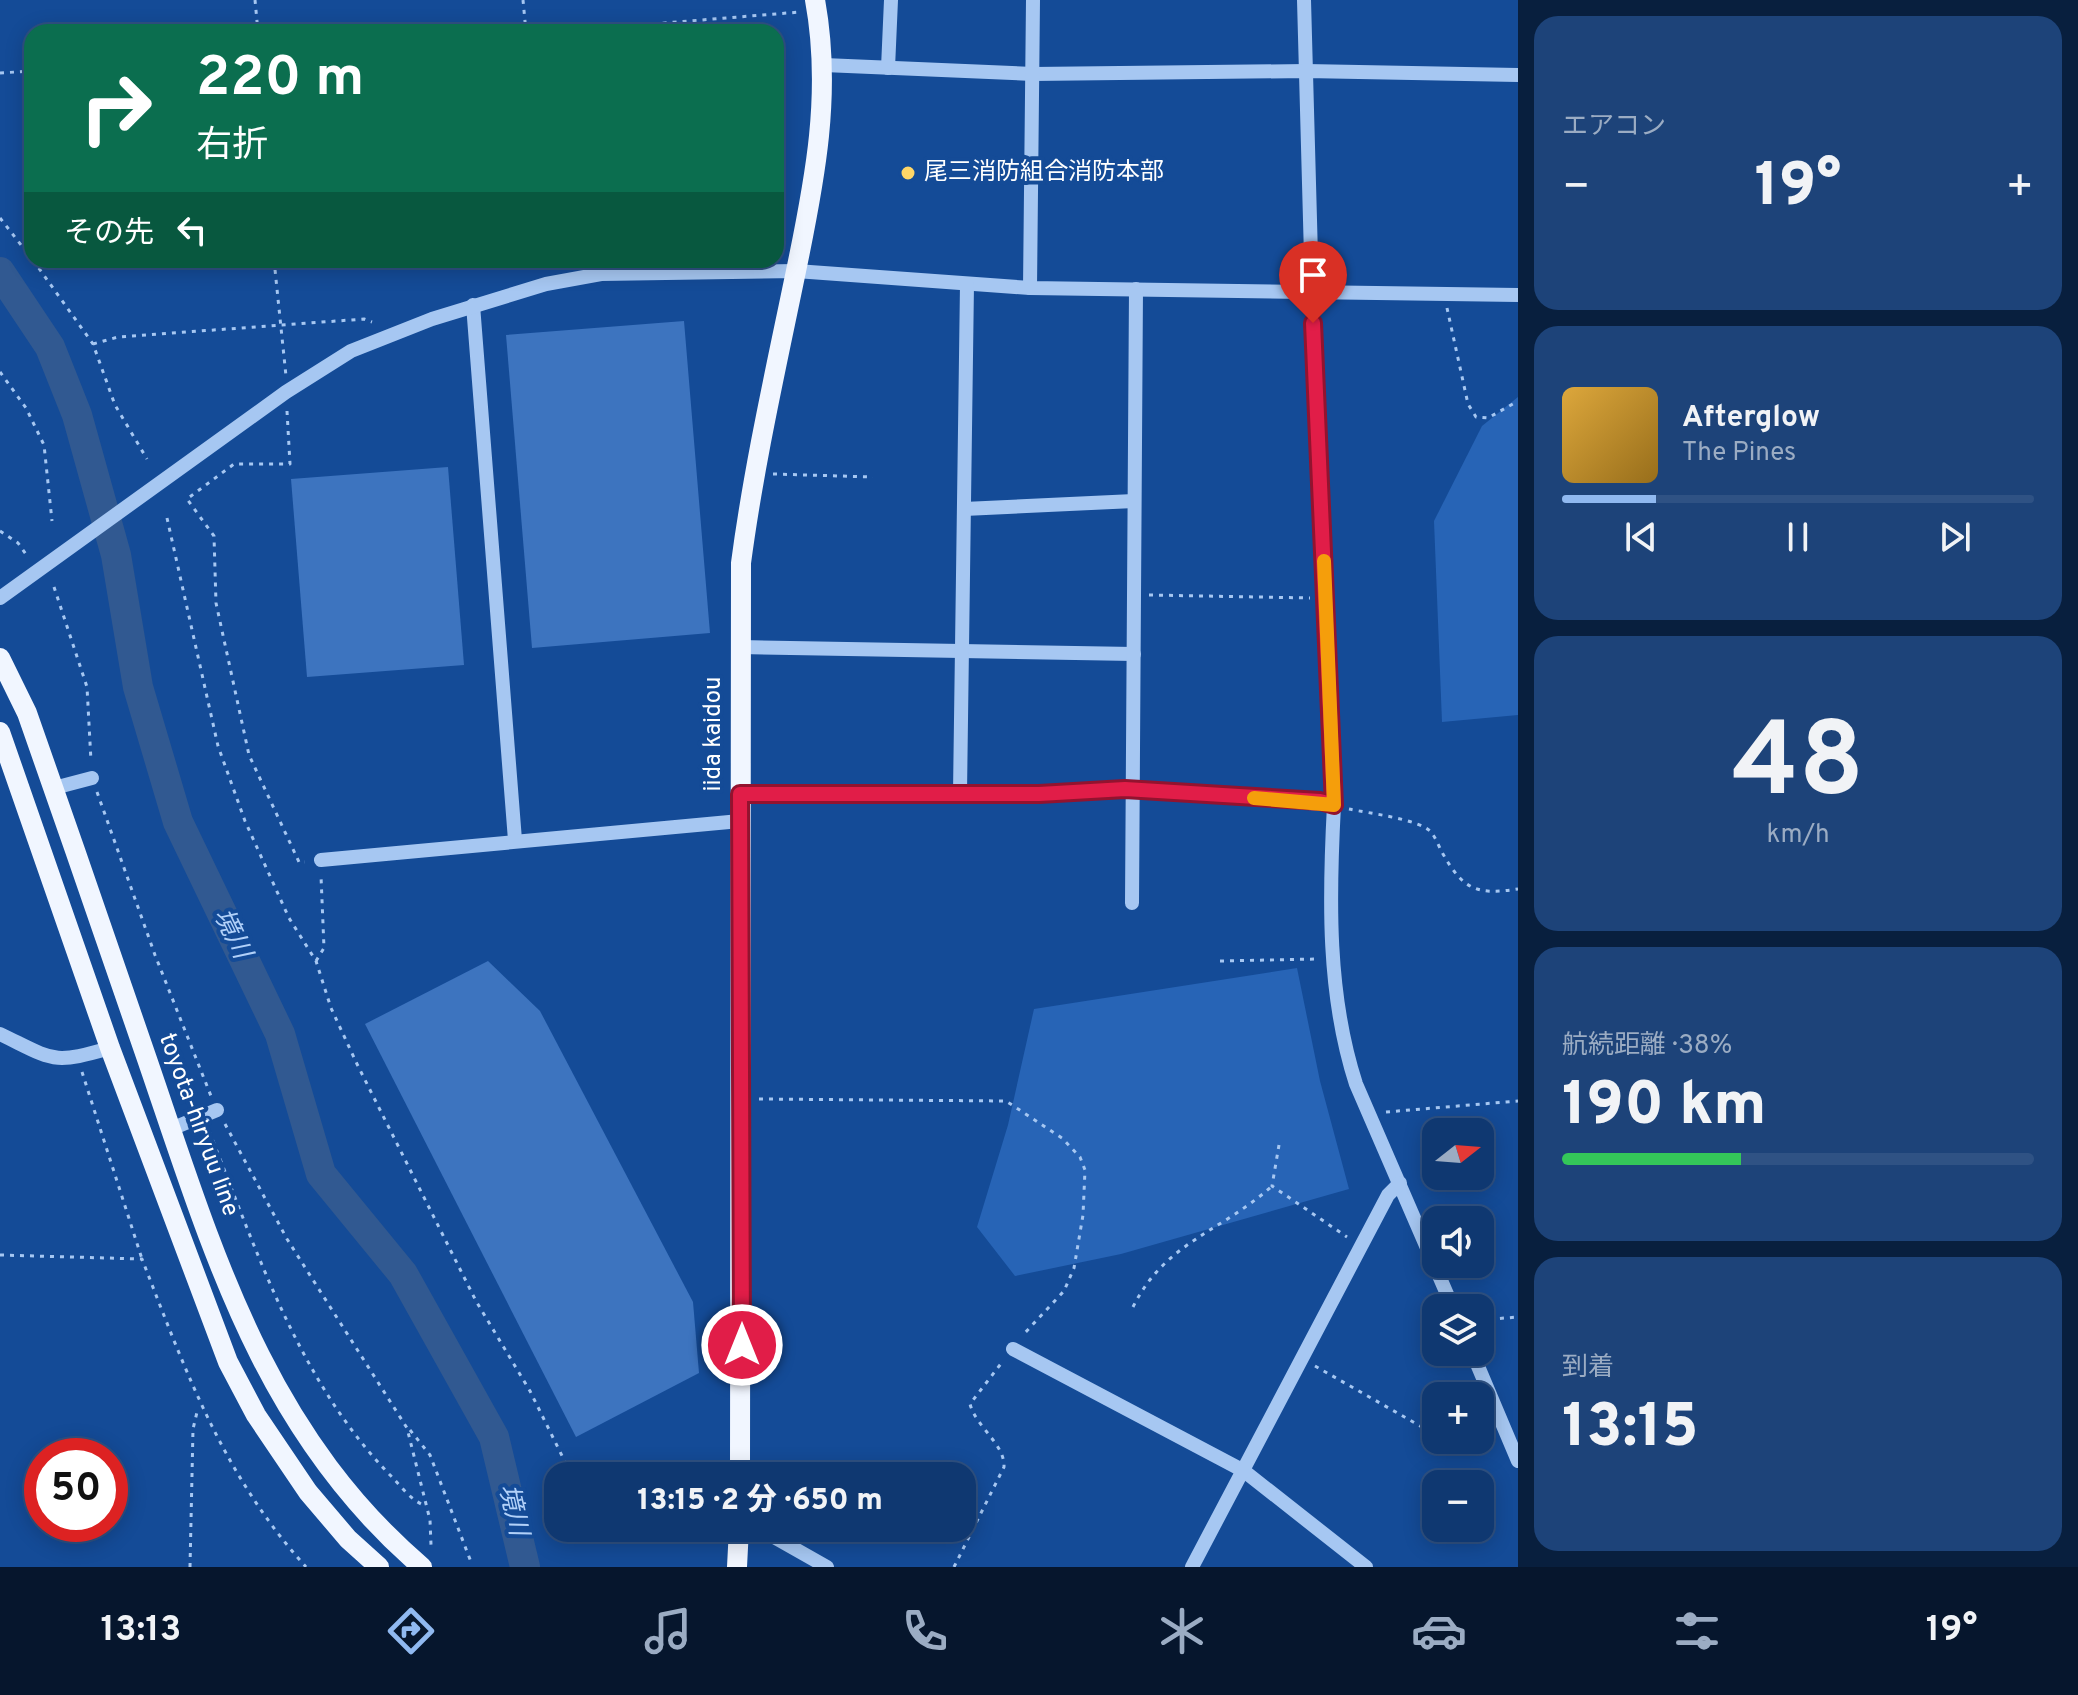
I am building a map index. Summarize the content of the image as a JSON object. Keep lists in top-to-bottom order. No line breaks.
{"streets":{"main road":["iida kaidou","toyota-hiryuu line"]},"water":["境川"],"places":["尾三消防組合消防本部"],"north":"right","page":{"tile":["エアコン",["48","km/h"],["航続距離 · 38%","190 km"],["到着","13:15"]],"turn":["220 m","右折"],"heat":["−","19°","+"],"then":"その先","song":["Afterglow","The Pines"],"map_buttons":["+","−"],"limit":"50","trip":"13:15 · 2 分 · 650 m","tabs":["13:13","19°"]}}
